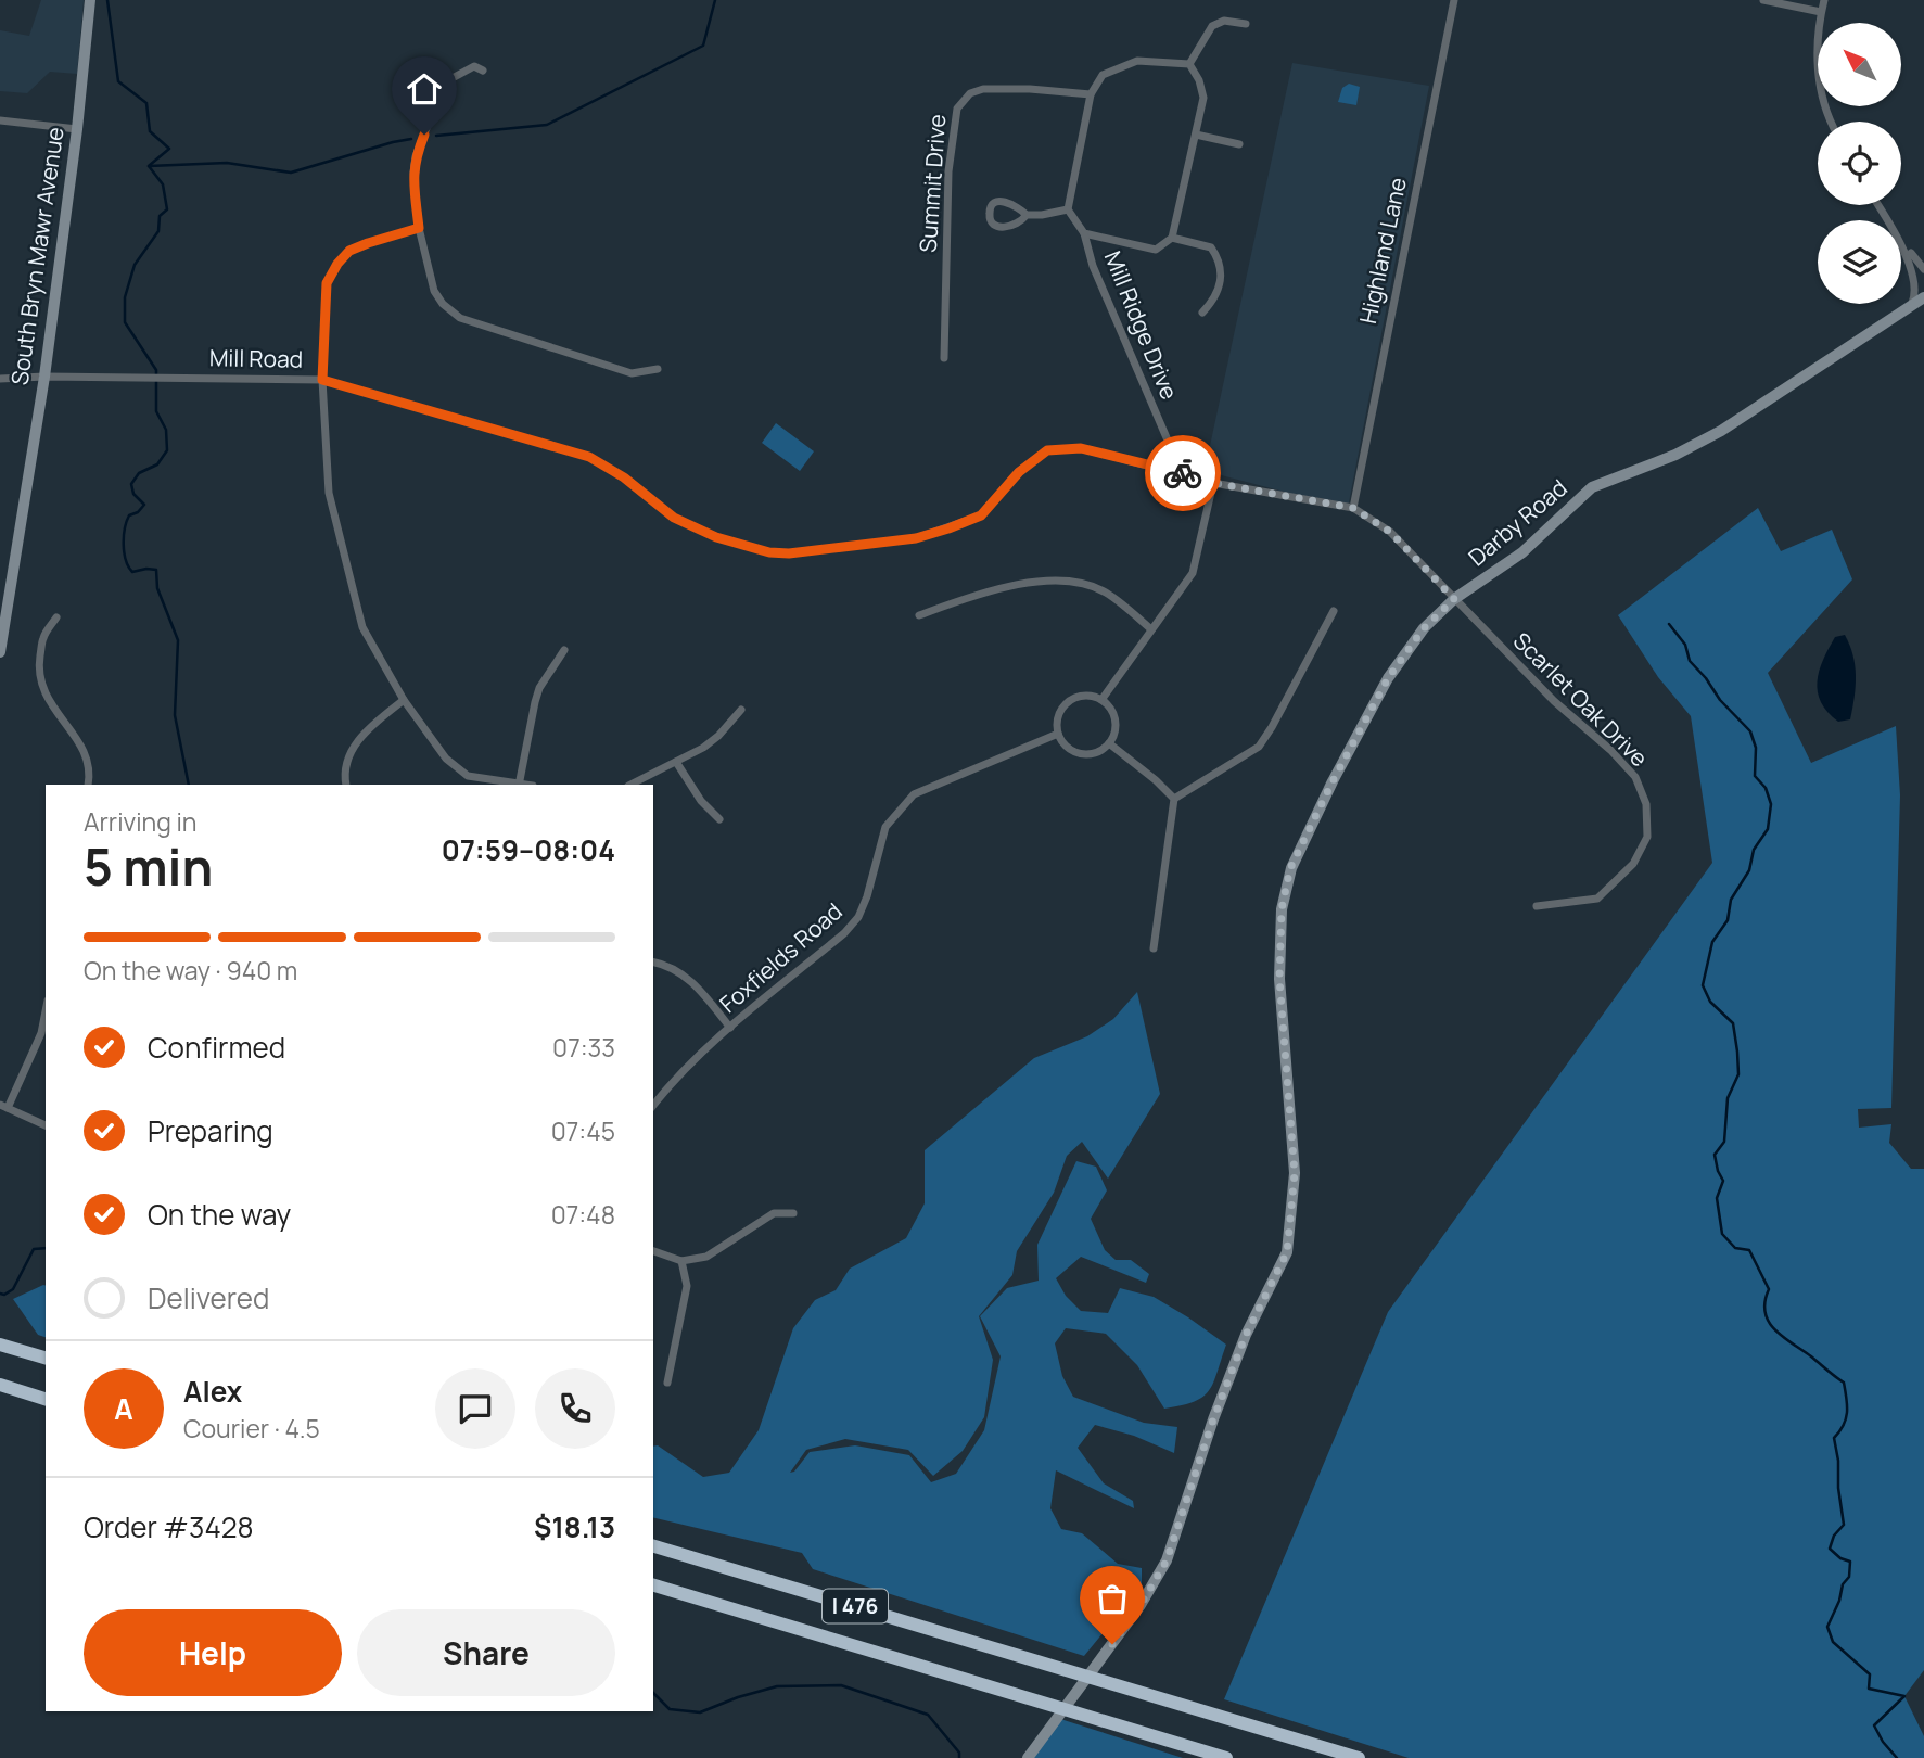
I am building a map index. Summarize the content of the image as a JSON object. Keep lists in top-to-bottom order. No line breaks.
{"streets":{"highway":["I 476"],"main road":["South Bryn Mawr Avenue","Darby Road"],"street":["Summit Drive","Highland Lane","Mill Ridge Drive","Mill Road","Scarlet Oak Drive","Foxfields Road"]},"crossings":[["Highland Lane","Scarlet Oak Drive"],["South Bryn Mawr Avenue","Mill Road"],["Mill Ridge Drive","Mill Road"],["Darby Road","Scarlet Oak Drive"]],"north":"top left","page":{"heading":["5 min","Arriving in","07:59–08:04"],"panel":["Alex","Courier · 4.5","Order #3428","$18.13"],"bar":"On the way · 940 m","list":[["Confirmed","07:33"],["Preparing","07:45"],["On the way","07:48"],"Delivered"],"round":"A","buttons":["Help","Share"]}}
